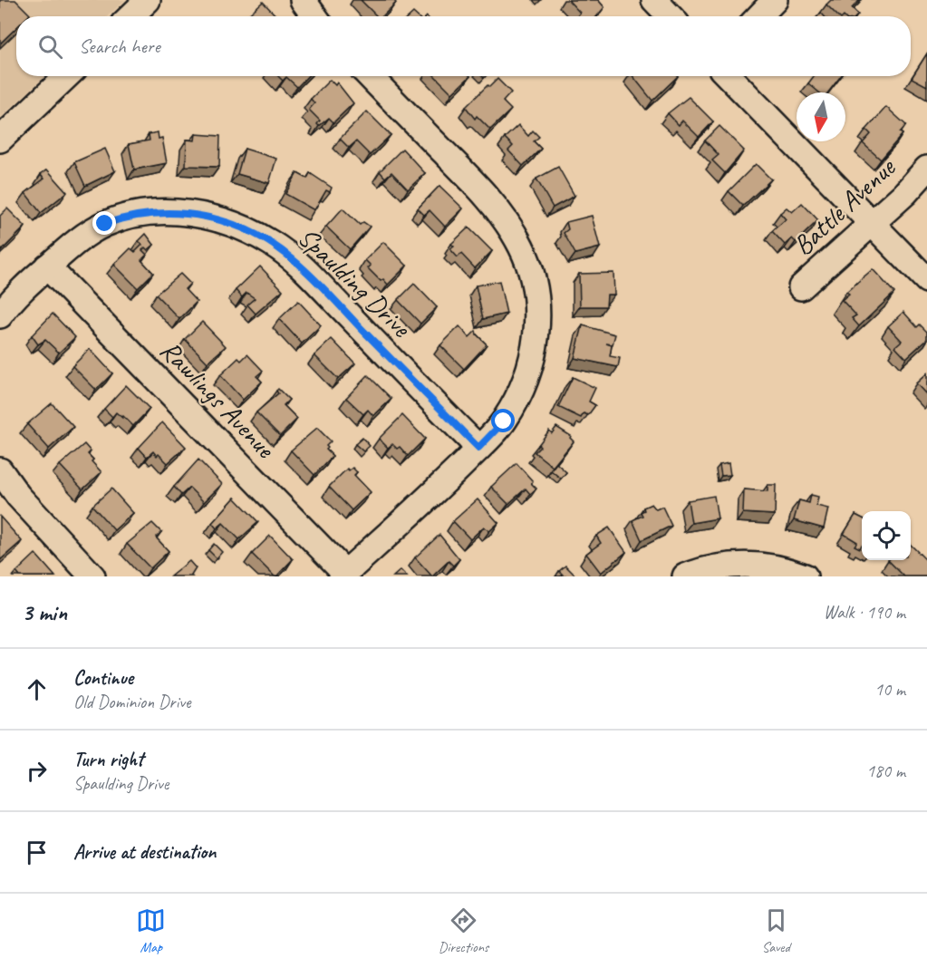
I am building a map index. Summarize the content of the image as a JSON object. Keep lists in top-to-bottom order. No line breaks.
{"streets":{"street":["Battle Avenue","Spaulding Drive","Rawlings Avenue"]},"crossings":[["Spaulding Drive","Rawlings Avenue"]],"north":"bottom","page":{"search":"Search here","heading":["3 min","Walk · 190 m"],"list":[["Continue","Old Dominion Drive","10 m"],["Turn right","Spaulding Drive","180 m"],"Arrive at destination"],"nav":["Map","Directions","Saved"]}}
